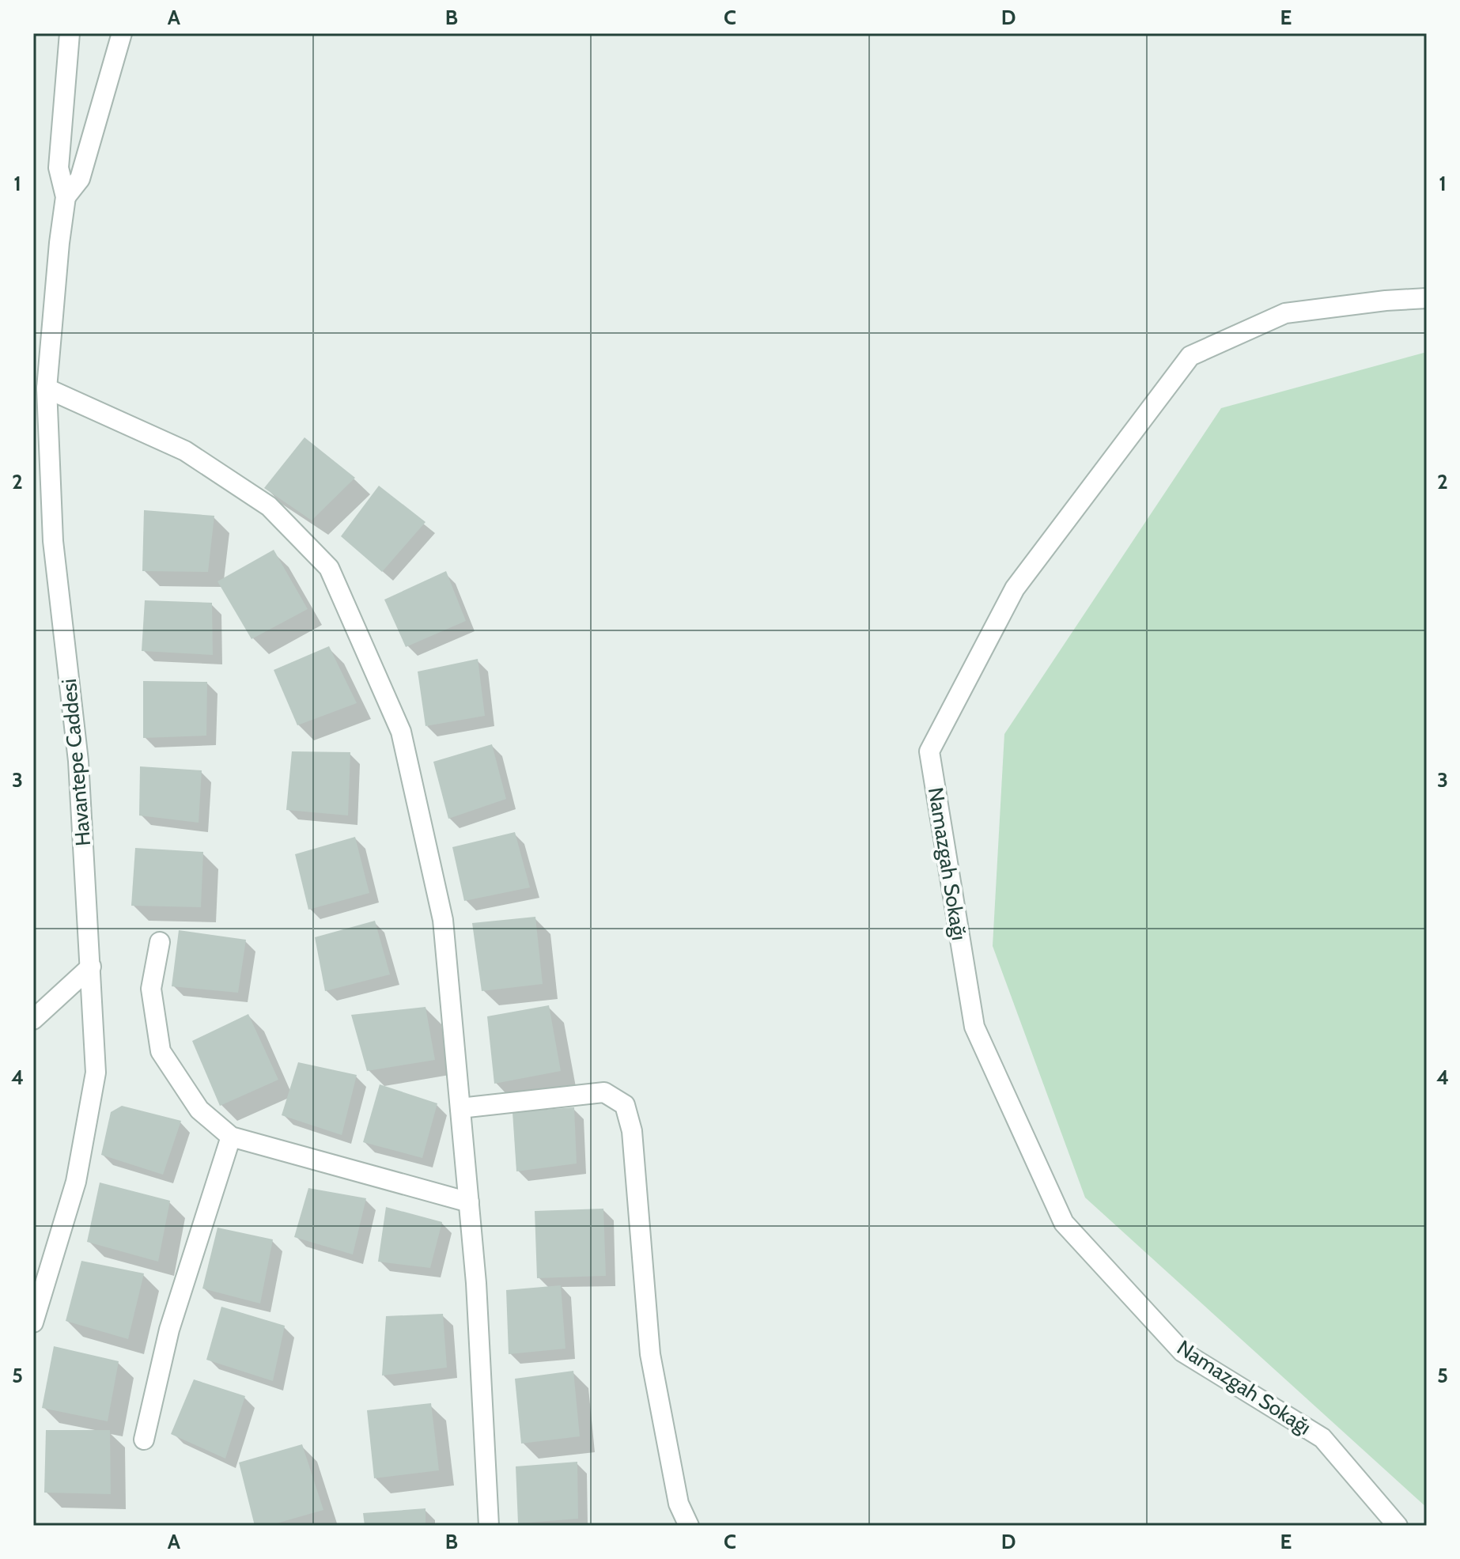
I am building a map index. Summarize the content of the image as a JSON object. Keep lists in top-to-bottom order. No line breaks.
{"streets":{"street":["Havantepe Caddesi","Namazgah Sokağı"]},"grid":{"columns":["A","B","C","D","E"],"rows":["1","2","3","4","5"]}}
